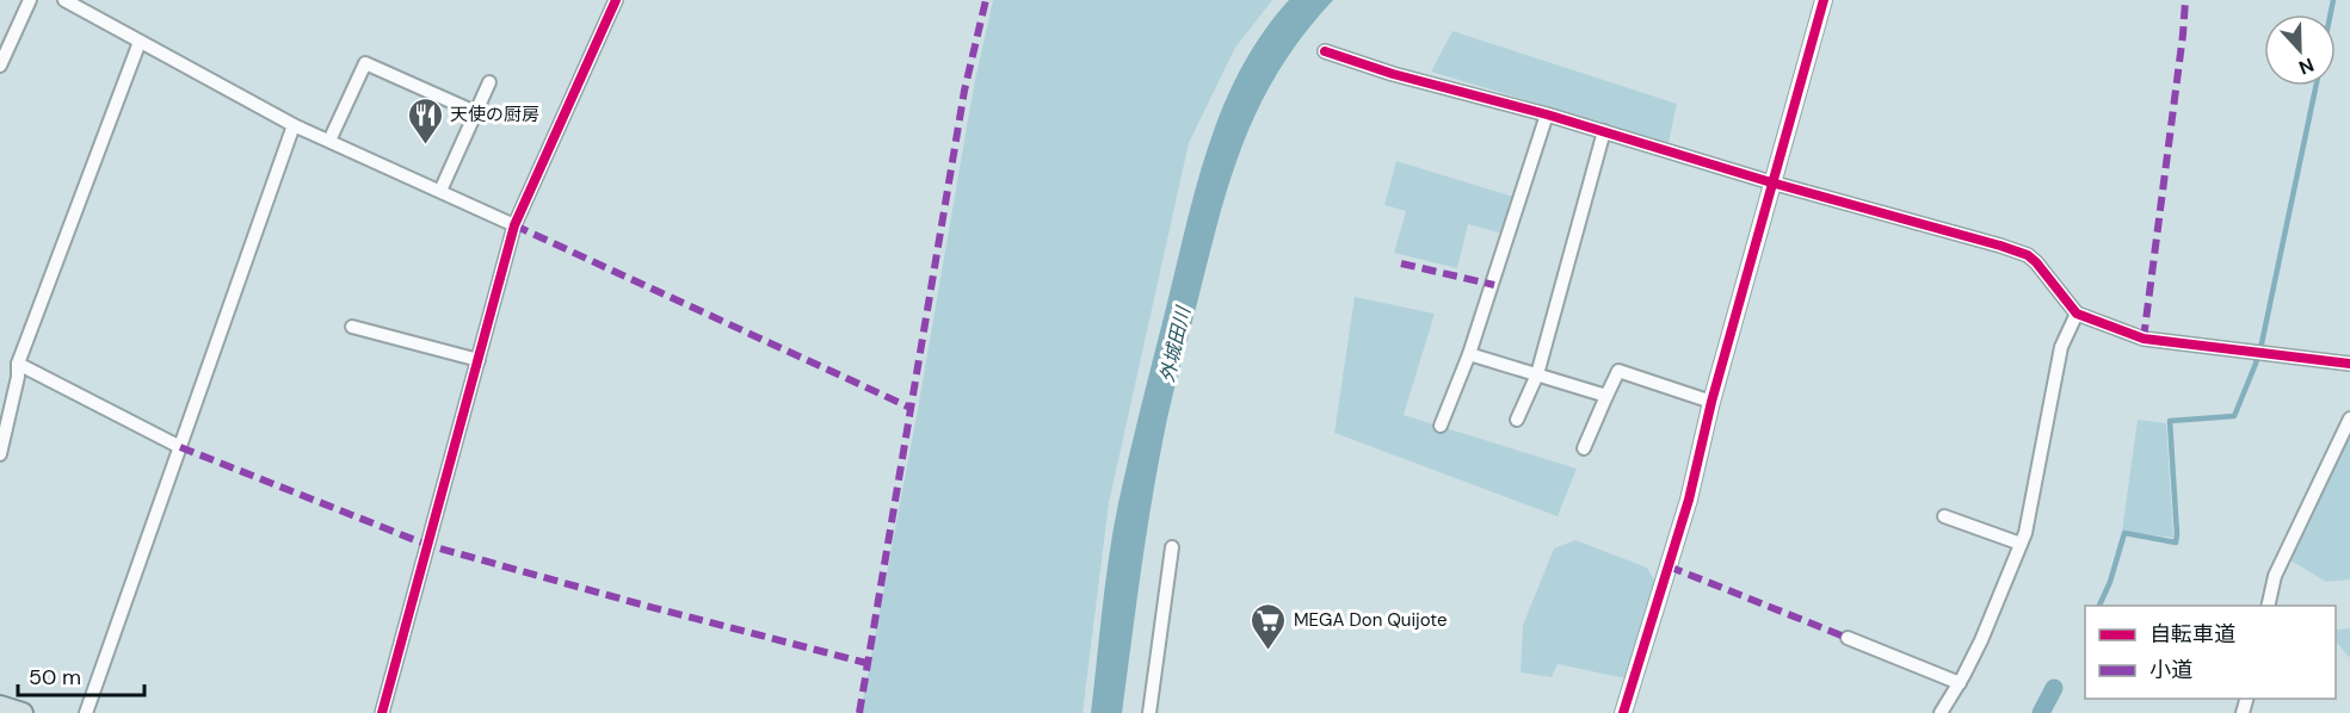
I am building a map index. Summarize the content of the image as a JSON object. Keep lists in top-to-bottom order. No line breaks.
{"water":["外城田川"],"places":{"restaurant":["天使の厨房"],"supermarket":["MEGA Don Quijote"]},"legend":["自転車道","小道"],"scale_bar":"50 m","north":"bottom"}
